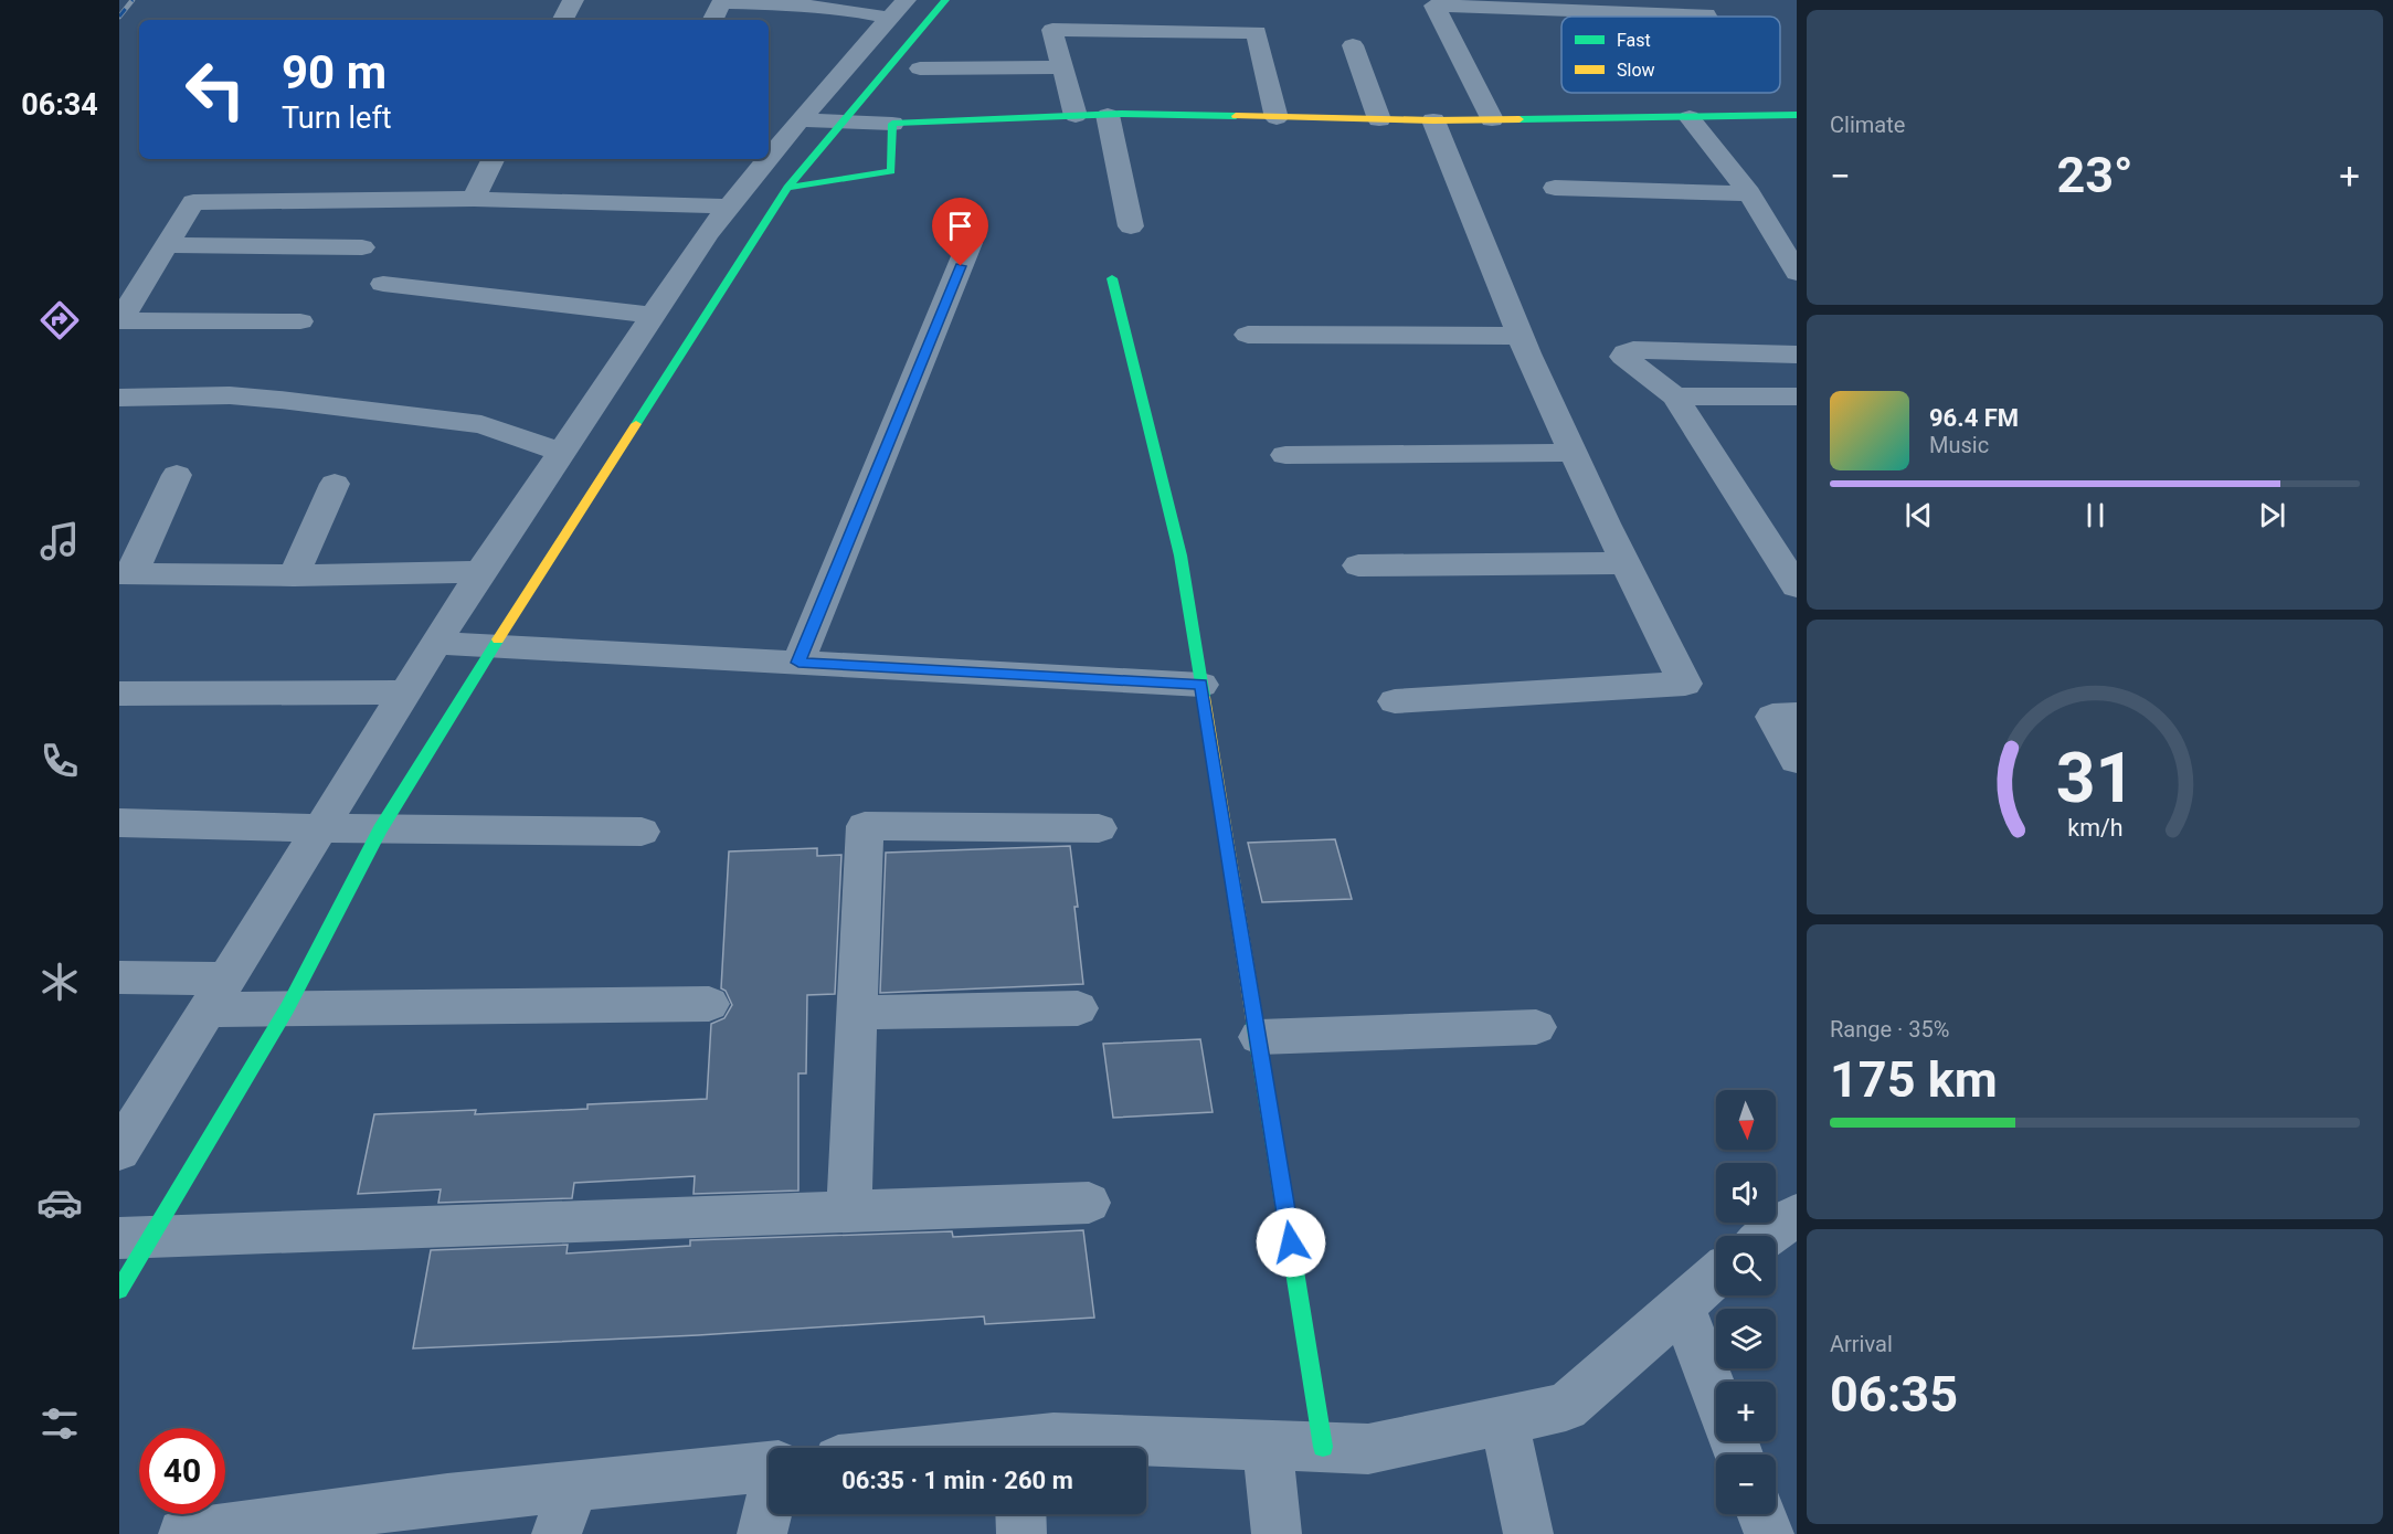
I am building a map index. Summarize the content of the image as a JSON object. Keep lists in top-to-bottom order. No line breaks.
{"legend":["Fast","Slow"],"north":"bottom","page":{"tabs":"06:34","tile":["Climate",["Range · 35%","175 km"],["Arrival","06:35"]],"turn":["90 m","Turn left"],"heat":["−","23°","+"],"song":["96.4 FM","Music"],"map_buttons":["+","−"],"limit":"40","trip":"06:35 · 1 min · 260 m","gauge":["31","km/h"]}}
